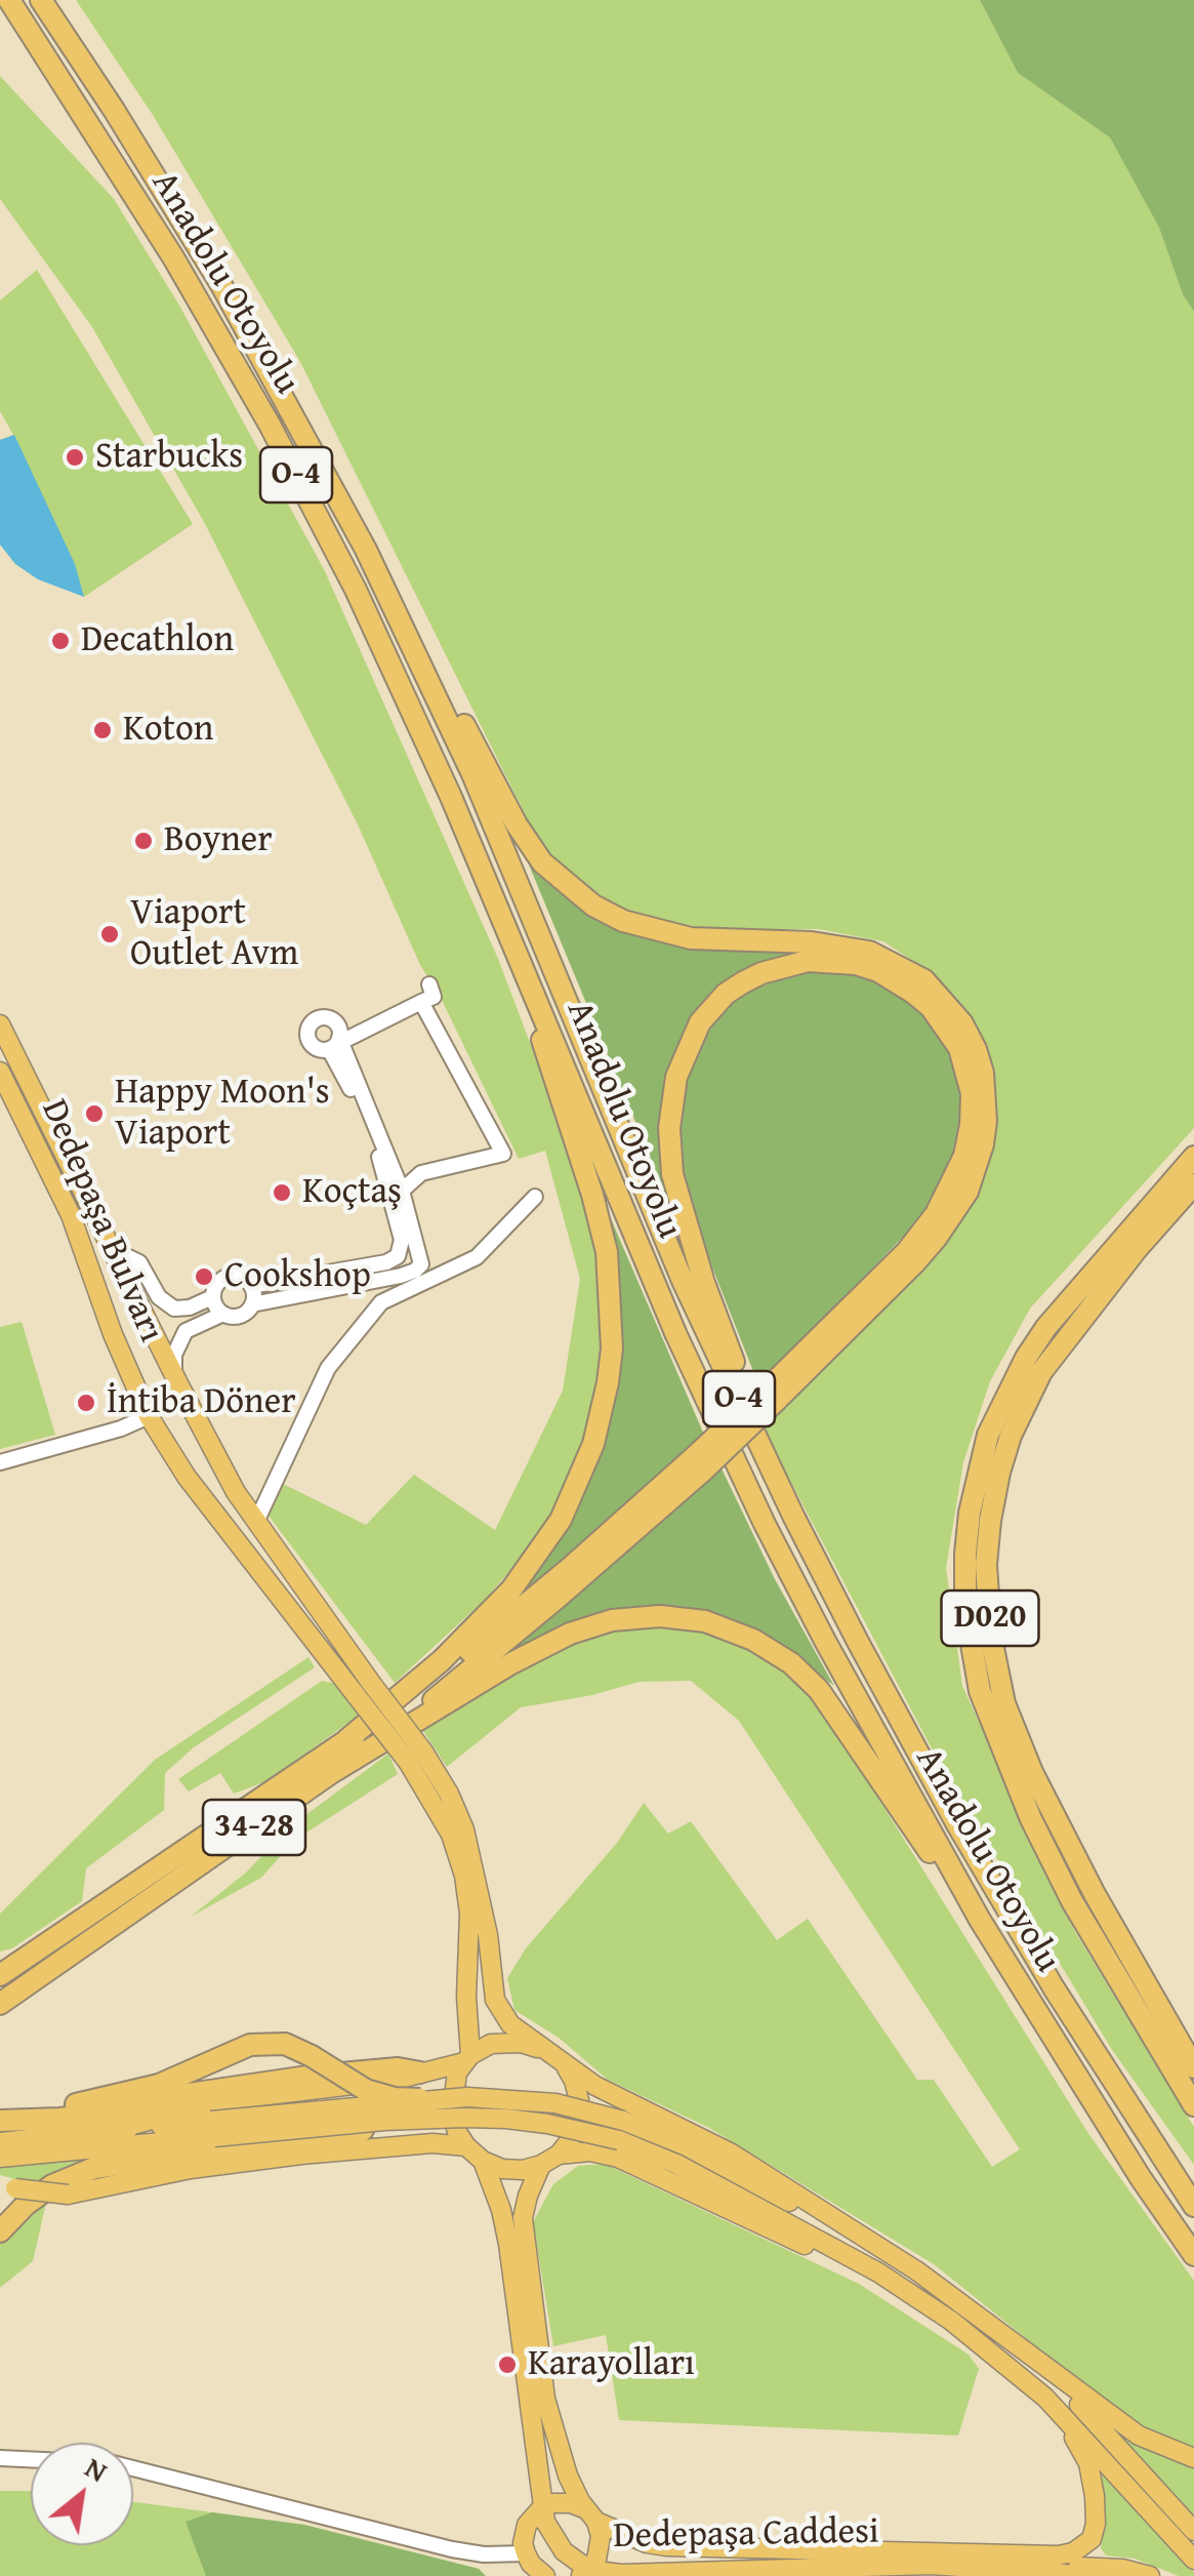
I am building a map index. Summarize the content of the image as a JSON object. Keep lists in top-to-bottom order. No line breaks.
{"streets":{"highway":["Anadolu Otoyolu","O-4","D020","34-28"],"main road":["Dedepaşa Bulvarı","Dedepaşa Caddesi"]},"places":["Starbucks","Decathlon","Koton","Boyner","Viaport Outlet Avm","Happy Moon's Viaport","Koçtaş","Cookshop","İntiba Döner","Karayolları"],"north":"top right"}
